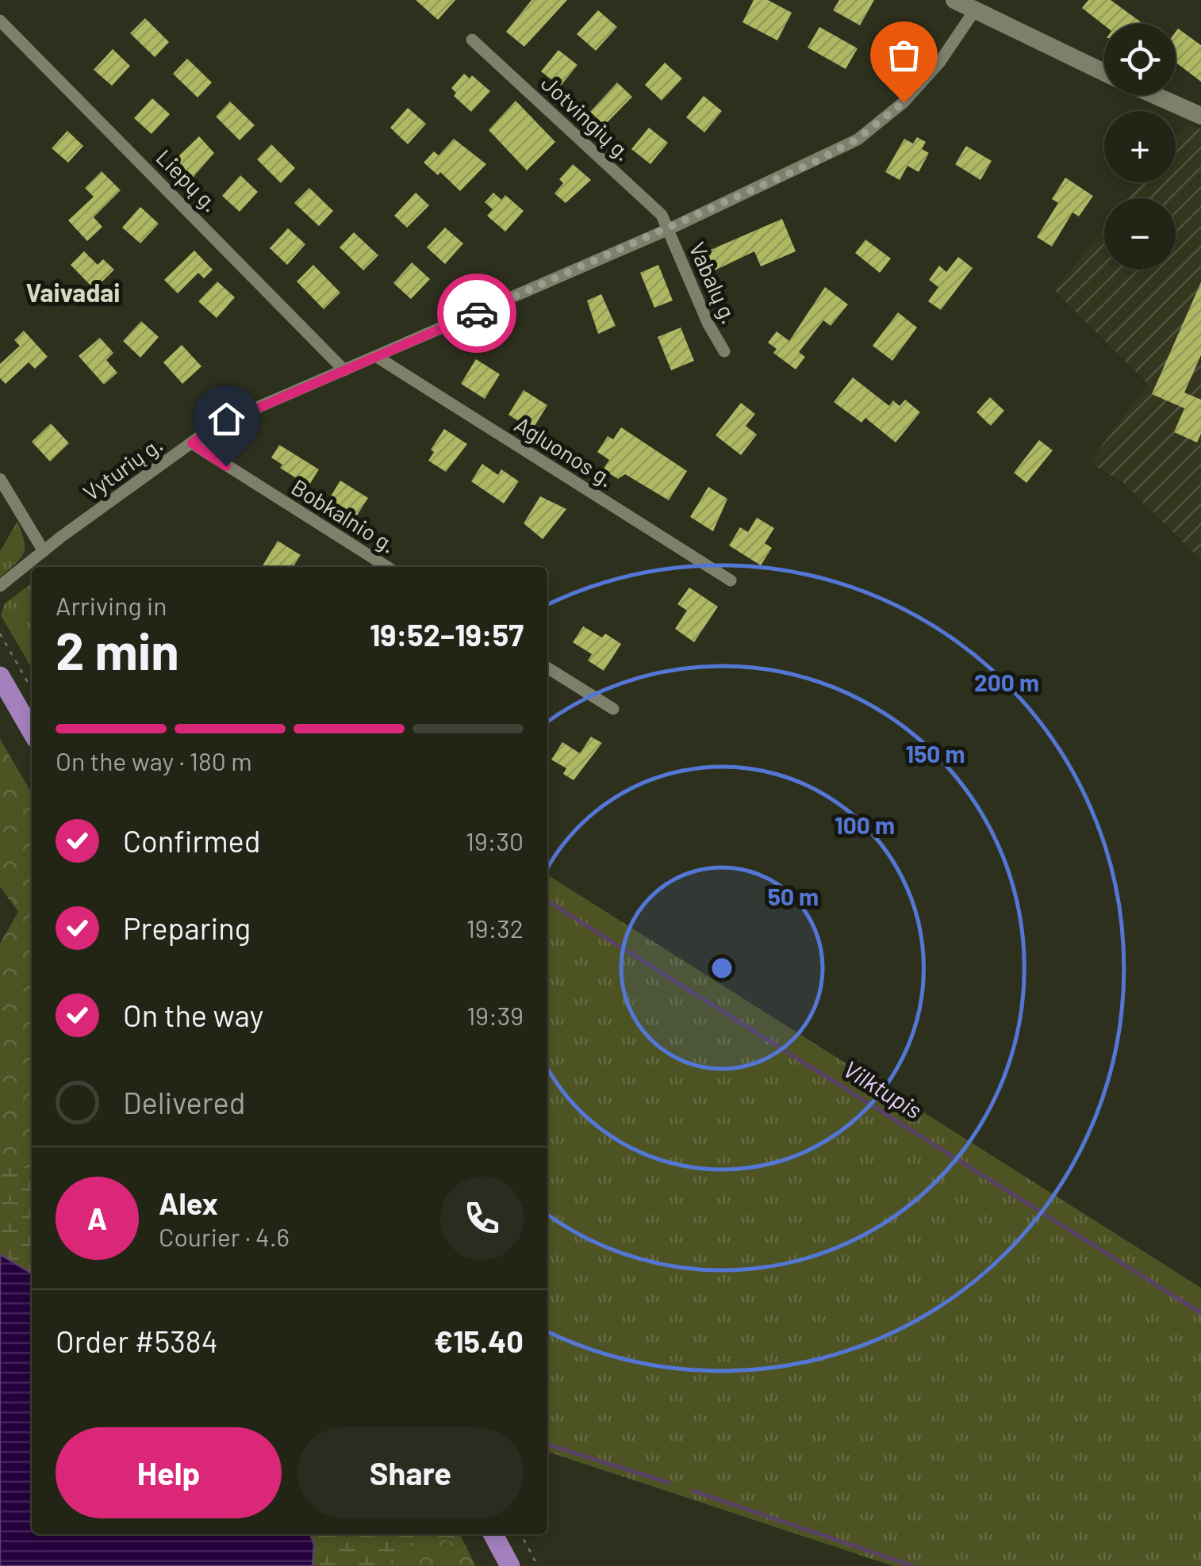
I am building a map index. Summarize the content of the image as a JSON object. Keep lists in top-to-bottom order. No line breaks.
{"streets":{"street":["Jotvingių g.","Liepų g.","Vabalų g.","Agluonos g.","Vyturių g.","Bobkalnio g."]},"crossings":[["Jotvingių g.","Vabalų g."],["Jotvingių g.","Vyturių g."],["Liepų g.","Vyturių g."],["Vabalų g.","Vyturių g."],["Agluonos g.","Vyturių g."],["Vyturių g.","Bobkalnio g."]],"districts":["Vaivadai"],"water":["Vilktupis"],"page":{"map_buttons":["+","−"],"heading":["2 min","Arriving in","19:52–19:57"],"panel":["Alex","Courier · 4.6","Order #5384","€15.40"],"bar":"On the way · 180 m","list":[["Confirmed","19:30"],["Preparing","19:32"],["On the way","19:39"],"Delivered"],"round":"A","buttons":["Help","Share"]},"rings":["200 m","150 m","100 m","50 m"]}
